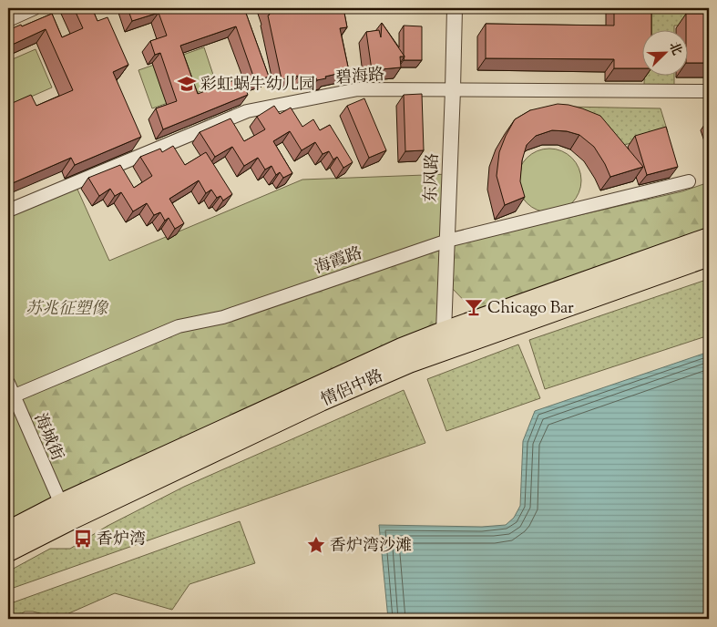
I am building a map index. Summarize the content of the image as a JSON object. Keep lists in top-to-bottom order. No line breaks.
{"streets":{"highway":["情侶中路"],"street":["碧海路","东风路","海霞路","海城街"]},"crossings":[["碧海路","东风路"],["东风路","海霞路"],["东风路","情侶中路"],["海霞路","海城街"],["情侶中路","海城街"]],"parks":["苏兆征塑像"],"places":{"school or university":["彩虹蜗牛幼儿园"],"bar":["Chicago Bar"],"bus stop":["香炉湾"],"place":["香炉湾沙滩"]},"north":"top right"}
